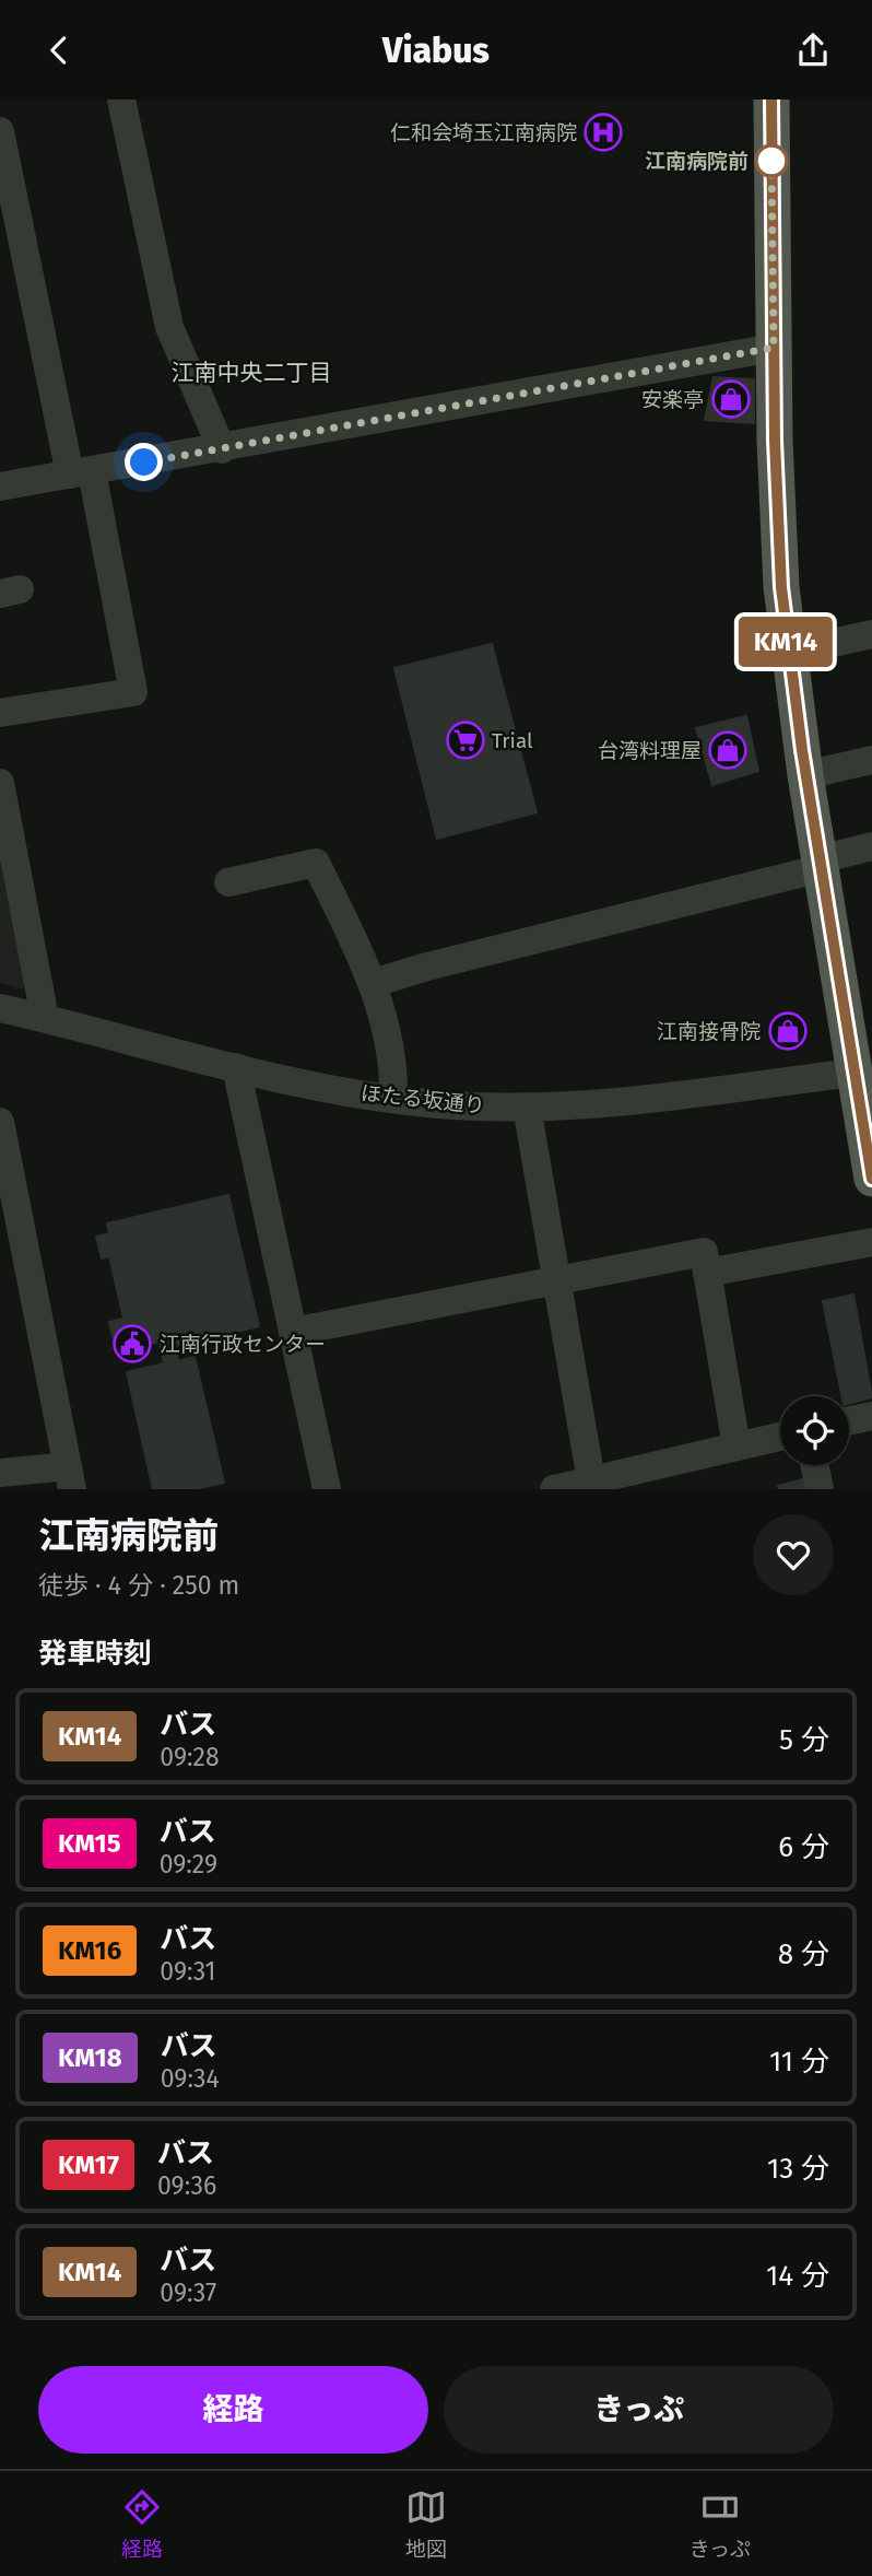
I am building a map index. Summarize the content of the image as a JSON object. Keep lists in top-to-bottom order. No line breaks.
{"streets":{"street":["ほたる坂通り"]},"districts":["江南中央二丁目"],"places":{"hospital":["仁和会埼玉江南病院"],"other":["江南病院前"],"shop":["安楽亭","台湾料理屋","江南接骨院"],"supermarket":["Trial"],"public building":["江南行政センター"]},"lines":["bus line KM14"],"page":{"header":"Viabus","on_map":"KM14","heading":[["江南病院前","徒歩 · 4 分 · 250 m"],"発車時刻"],"list":[{"mark":"KM14","name":"バス","note":"09:28","value":"5 分"},{"mark":"KM15","name":"バス","note":"09:29","value":"6 分"},{"mark":"KM16","name":"バス","note":"09:31","value":"8 分"},{"mark":"KM18","name":"バス","note":"09:34","value":"11 分"},{"mark":"KM17","name":"バス","note":"09:36","value":"13 分"},{"mark":"KM14","name":"バス","note":"09:37","value":"14 分"}],"buttons":["経路","きっぷ"],"tabs":["経路","地図","きっぷ"]}}
